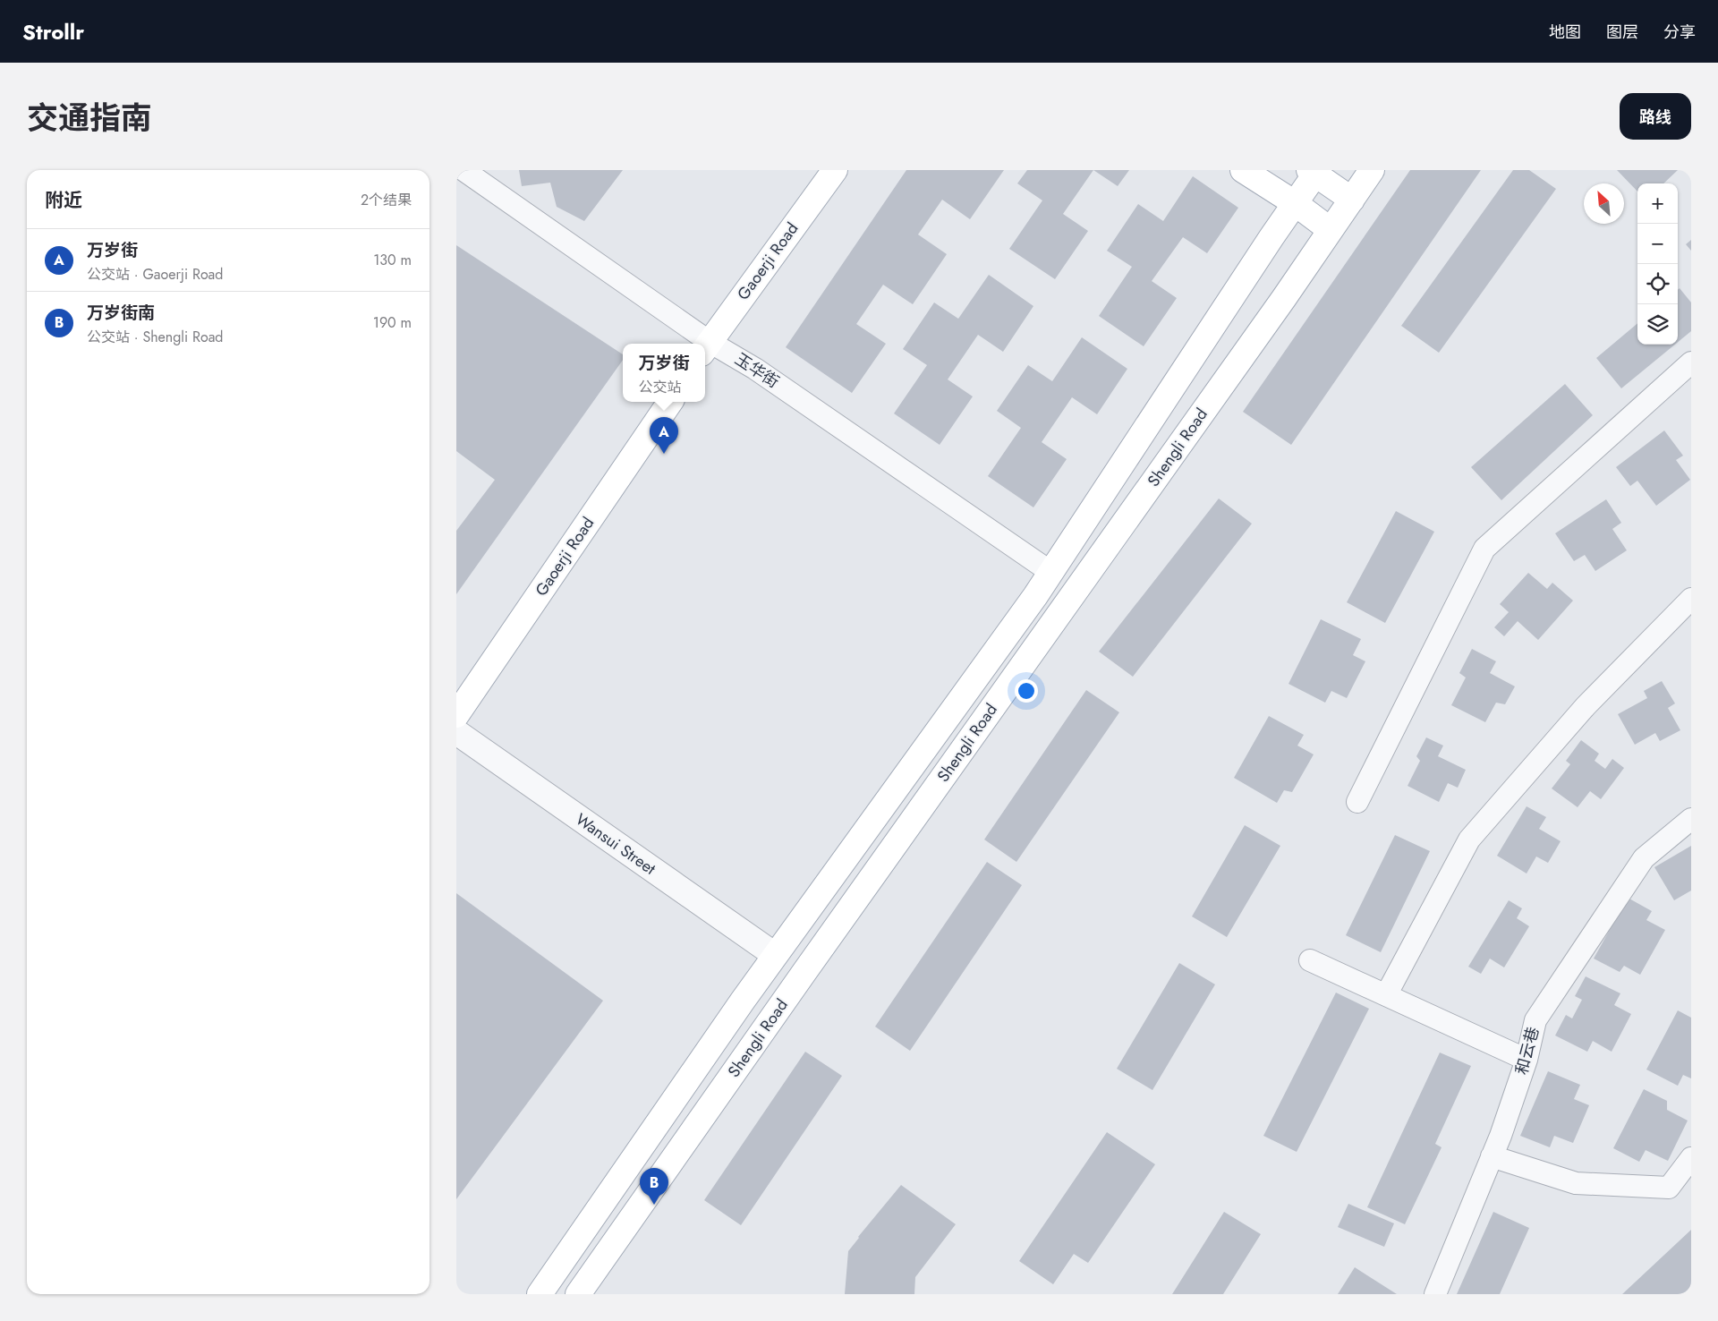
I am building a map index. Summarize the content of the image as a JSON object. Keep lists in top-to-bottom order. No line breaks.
{"streets":{"main road":["Gaoerji Road","Shengli Road"],"street":["玉华街","Wansui Street","和云巷"]},"crossings":[["Gaoerji Road","玉华街"],["玉华街","Shengli Road"],["Shengli Road","Wansui Street"]],"north":"top left","page":{"header":"Strollr","nav":["地图","图层","分享"],"title":"交通指南","buttons":"路线","heading":["附近","2个结果"],"map_buttons":["+","−"],"list":[{"mark":"A","name":"万岁街","note":"公交站 · Gaoerji Road","value":"130 m"},{"mark":"B","name":"万岁街南","note":"公交站 · Shengli Road","value":"190 m"}],"popup":["万岁街","公交站"],"pins":["A","B"]}}
